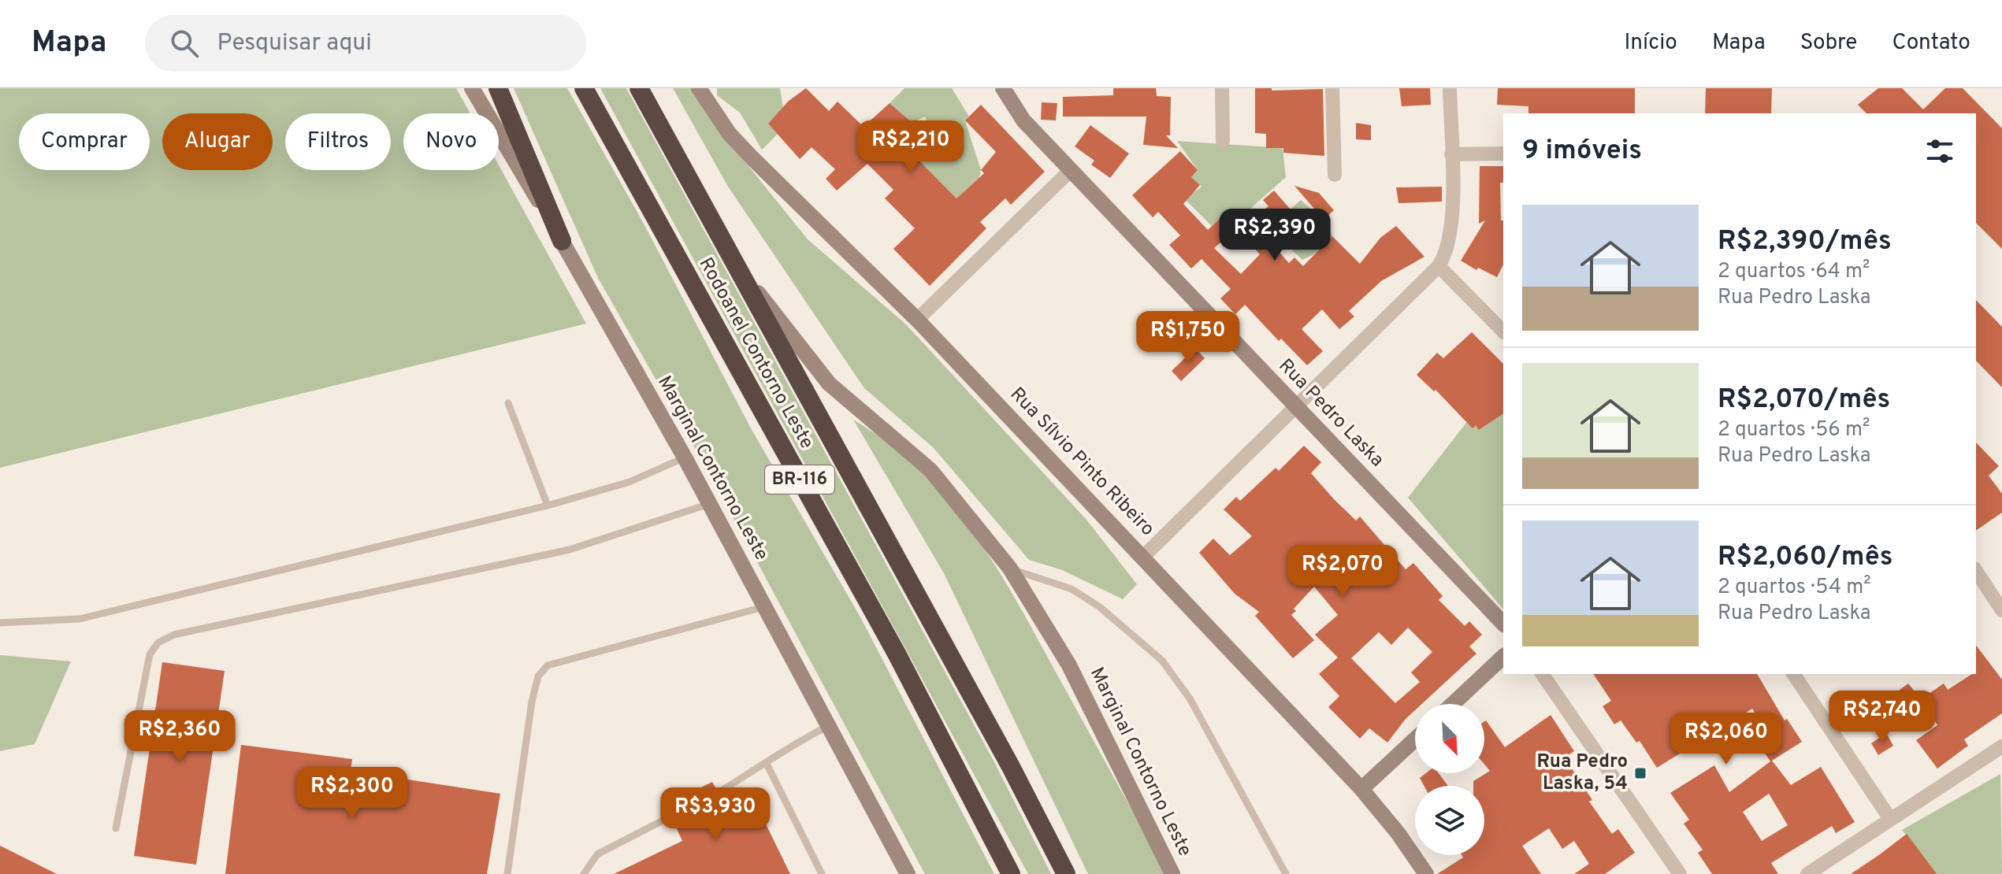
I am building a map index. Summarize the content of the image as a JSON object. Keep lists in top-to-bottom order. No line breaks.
{"streets":{"highway":["Rodoanel Contorno Leste","BR-116"],"street":["Rua Pedro Laska","Rua Sílvio Pinto Ribeiro","Marginal Contorno Leste"]},"crossings":[["Rodoanel Contorno Leste","Marginal Contorno Leste"]],"places":{"transit":["Rua Pedro Laska, 54"]},"north":"bottom right","page":{"header":"Mapa","search":"Pesquisar aqui","nav":["Início","Mapa","Sobre","Contato"],"chip":["Comprar","Alugar","Filtros","Novo"],"heading":"9 imóveis","price":["R$2,210","R$2,390","R$1,750","R$2,070","R$2,740","R$2,360","R$2,060","R$2,300","R$3,930"],"list":[{"name":"R$2,390/mês","note":"2 quartos · 64 m² · Rua Pedro Laska"},{"name":"R$2,070/mês","note":"2 quartos · 56 m² · Rua Pedro Laska"},{"name":"R$2,060/mês","note":"2 quartos · 54 m² · Rua Pedro Laska"}]}}
